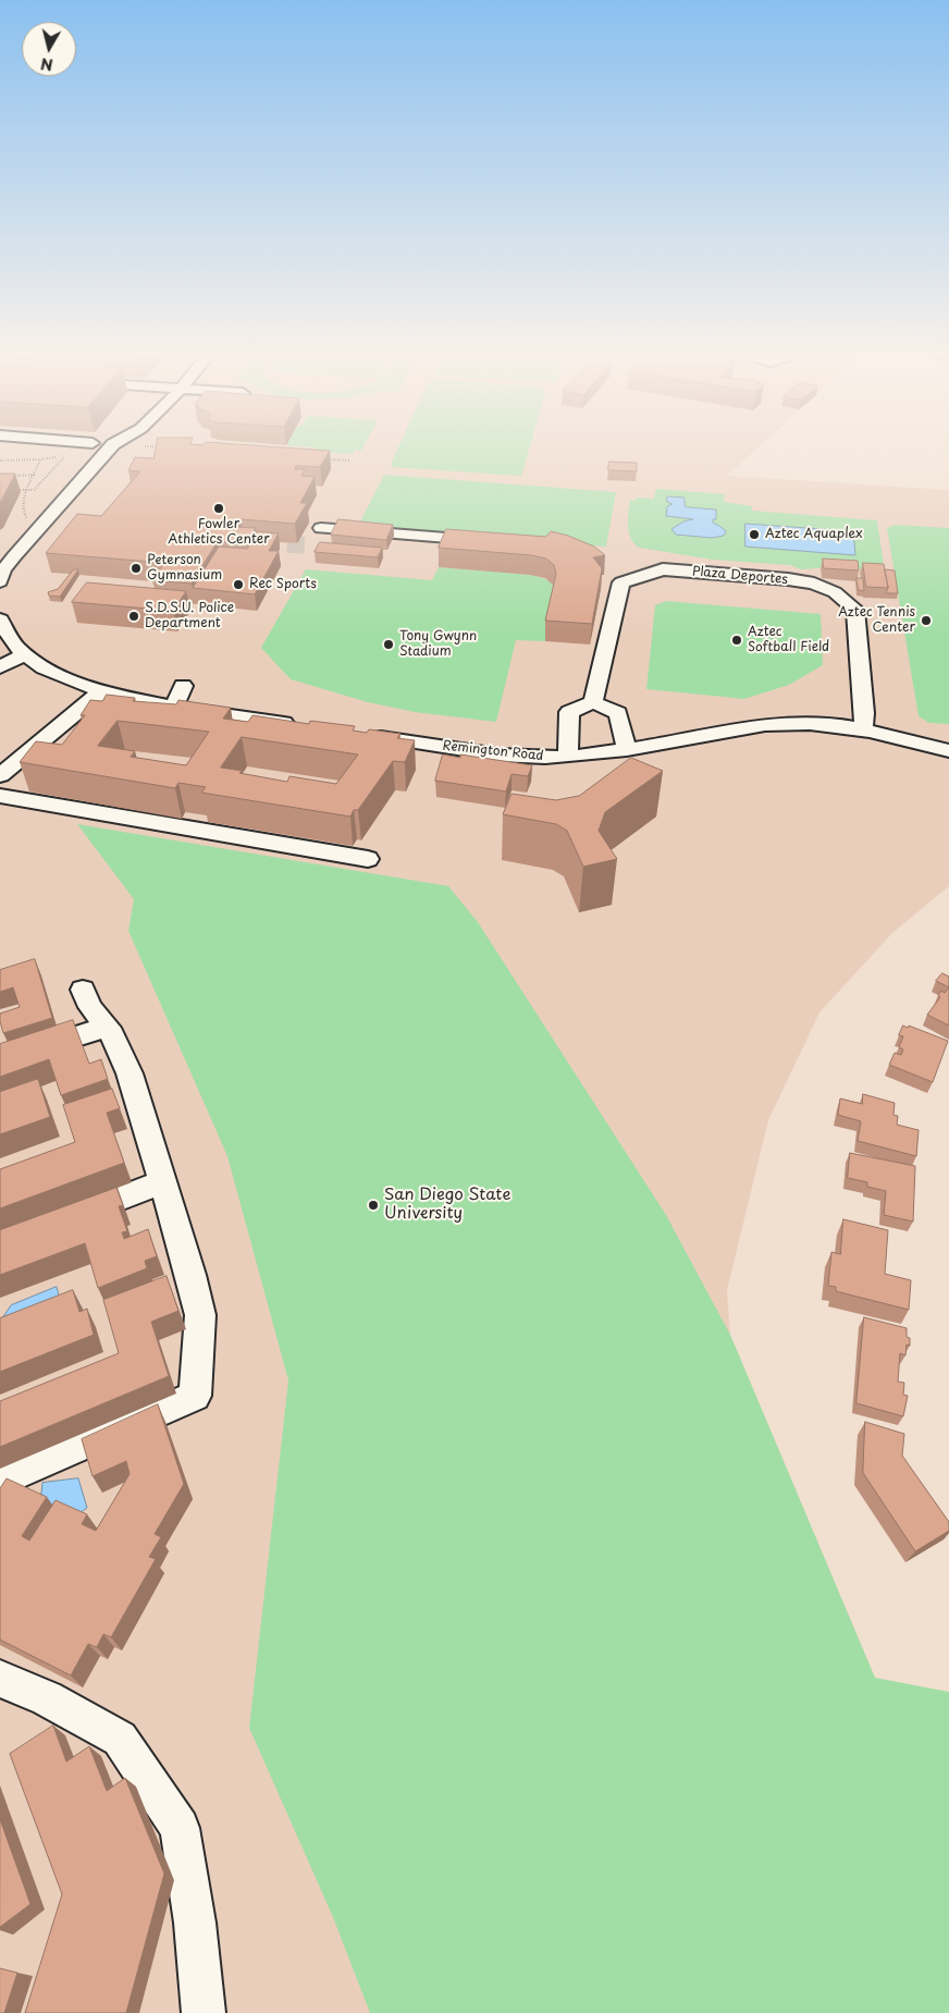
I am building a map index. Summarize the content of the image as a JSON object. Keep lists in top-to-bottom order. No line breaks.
{"streets":{"street":["Plaza Deportes","Remington Road"]},"crossings":[["Plaza Deportes","Remington Road"]],"places":["Fowler Athletics Center","Aztec Aquaplex","Peterson Gymnasium","Rec Sports","S.D.S.U. Police Department","Aztec Tennis Center","Aztec Softball Field","Tony Gwynn Stadium","San Diego State University"],"north":"bottom"}
